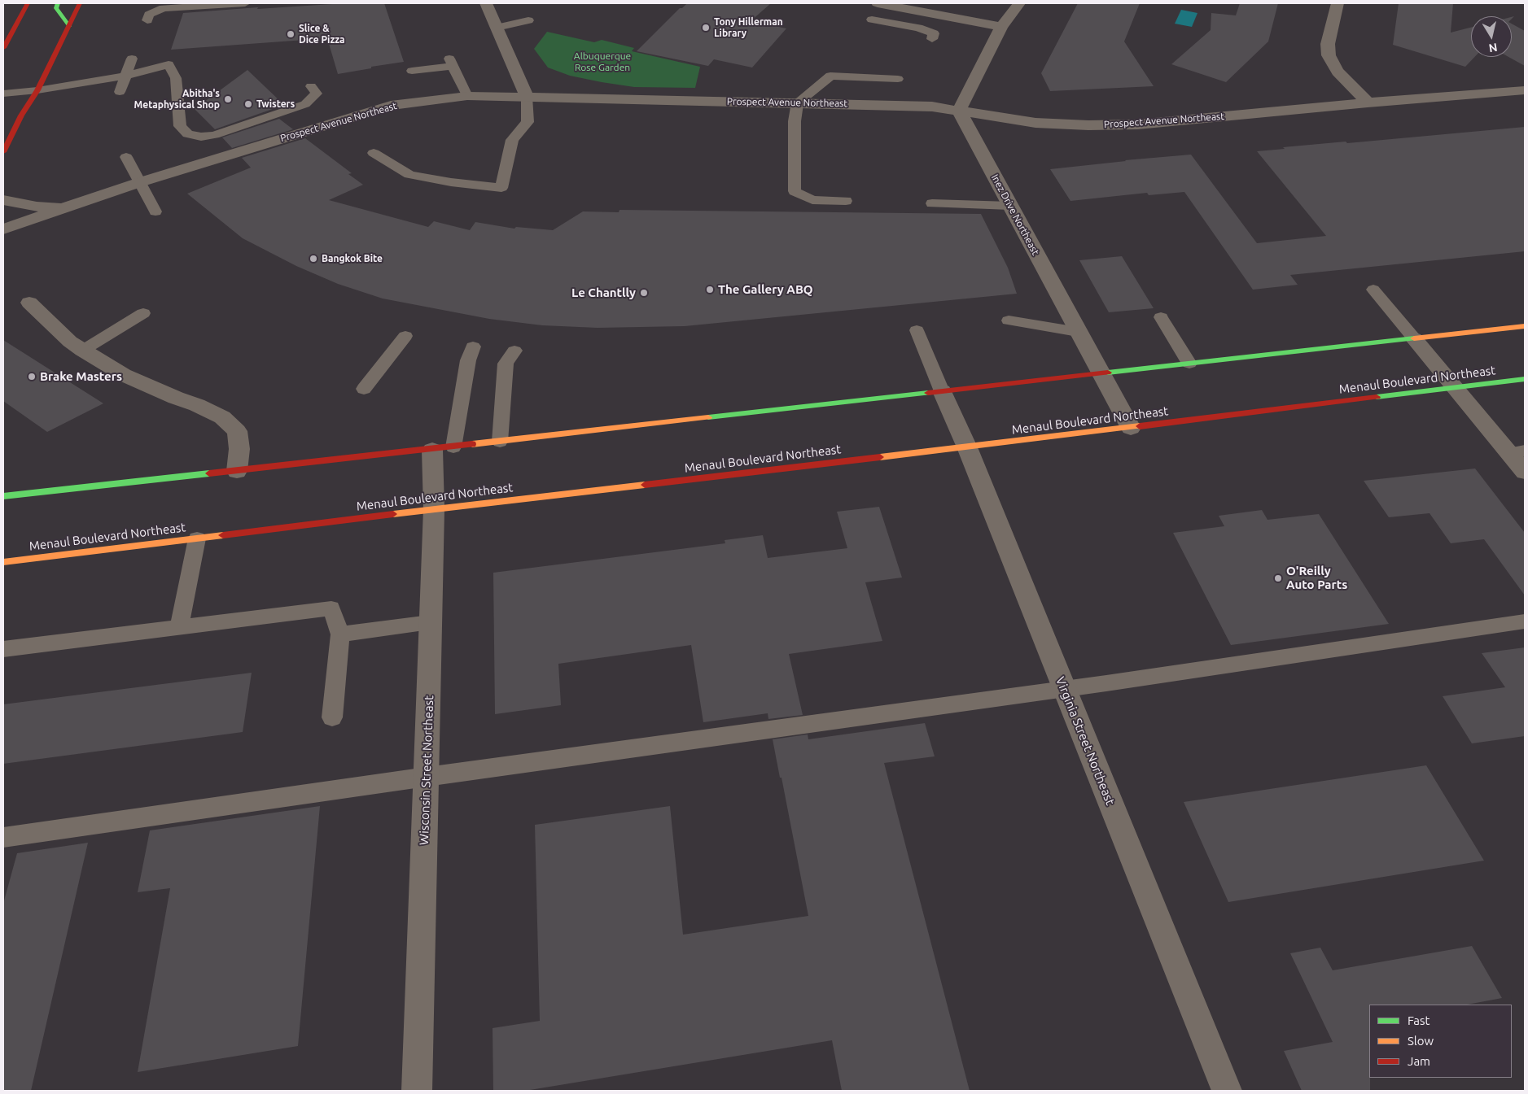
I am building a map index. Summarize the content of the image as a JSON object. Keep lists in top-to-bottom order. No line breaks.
{"streets":{"main road":["Menaul Boulevard Northeast"],"street":["Prospect Avenue Northeast","Inez Drive Northeast","Virginia Street Northeast","Wisconsin Street Northeast"]},"crossings":[["Prospect Avenue Northeast","Inez Drive Northeast"],["Inez Drive Northeast","Menaul Boulevard Northeast"],["Menaul Boulevard Northeast","Virginia Street Northeast"],["Menaul Boulevard Northeast","Wisconsin Street Northeast"]],"parks":["Albuquerque Rose Garden"],"places":["Tony Hillerman Library","Slice & Dice Pizza","Abitha's Metaphysical Shop","Twisters","Bangkok Bite","The Gallery ABQ","Le Chantlly","Brake Masters","O'Reilly Auto Parts"],"legend":["Fast","Slow","Jam"],"north":"bottom"}
